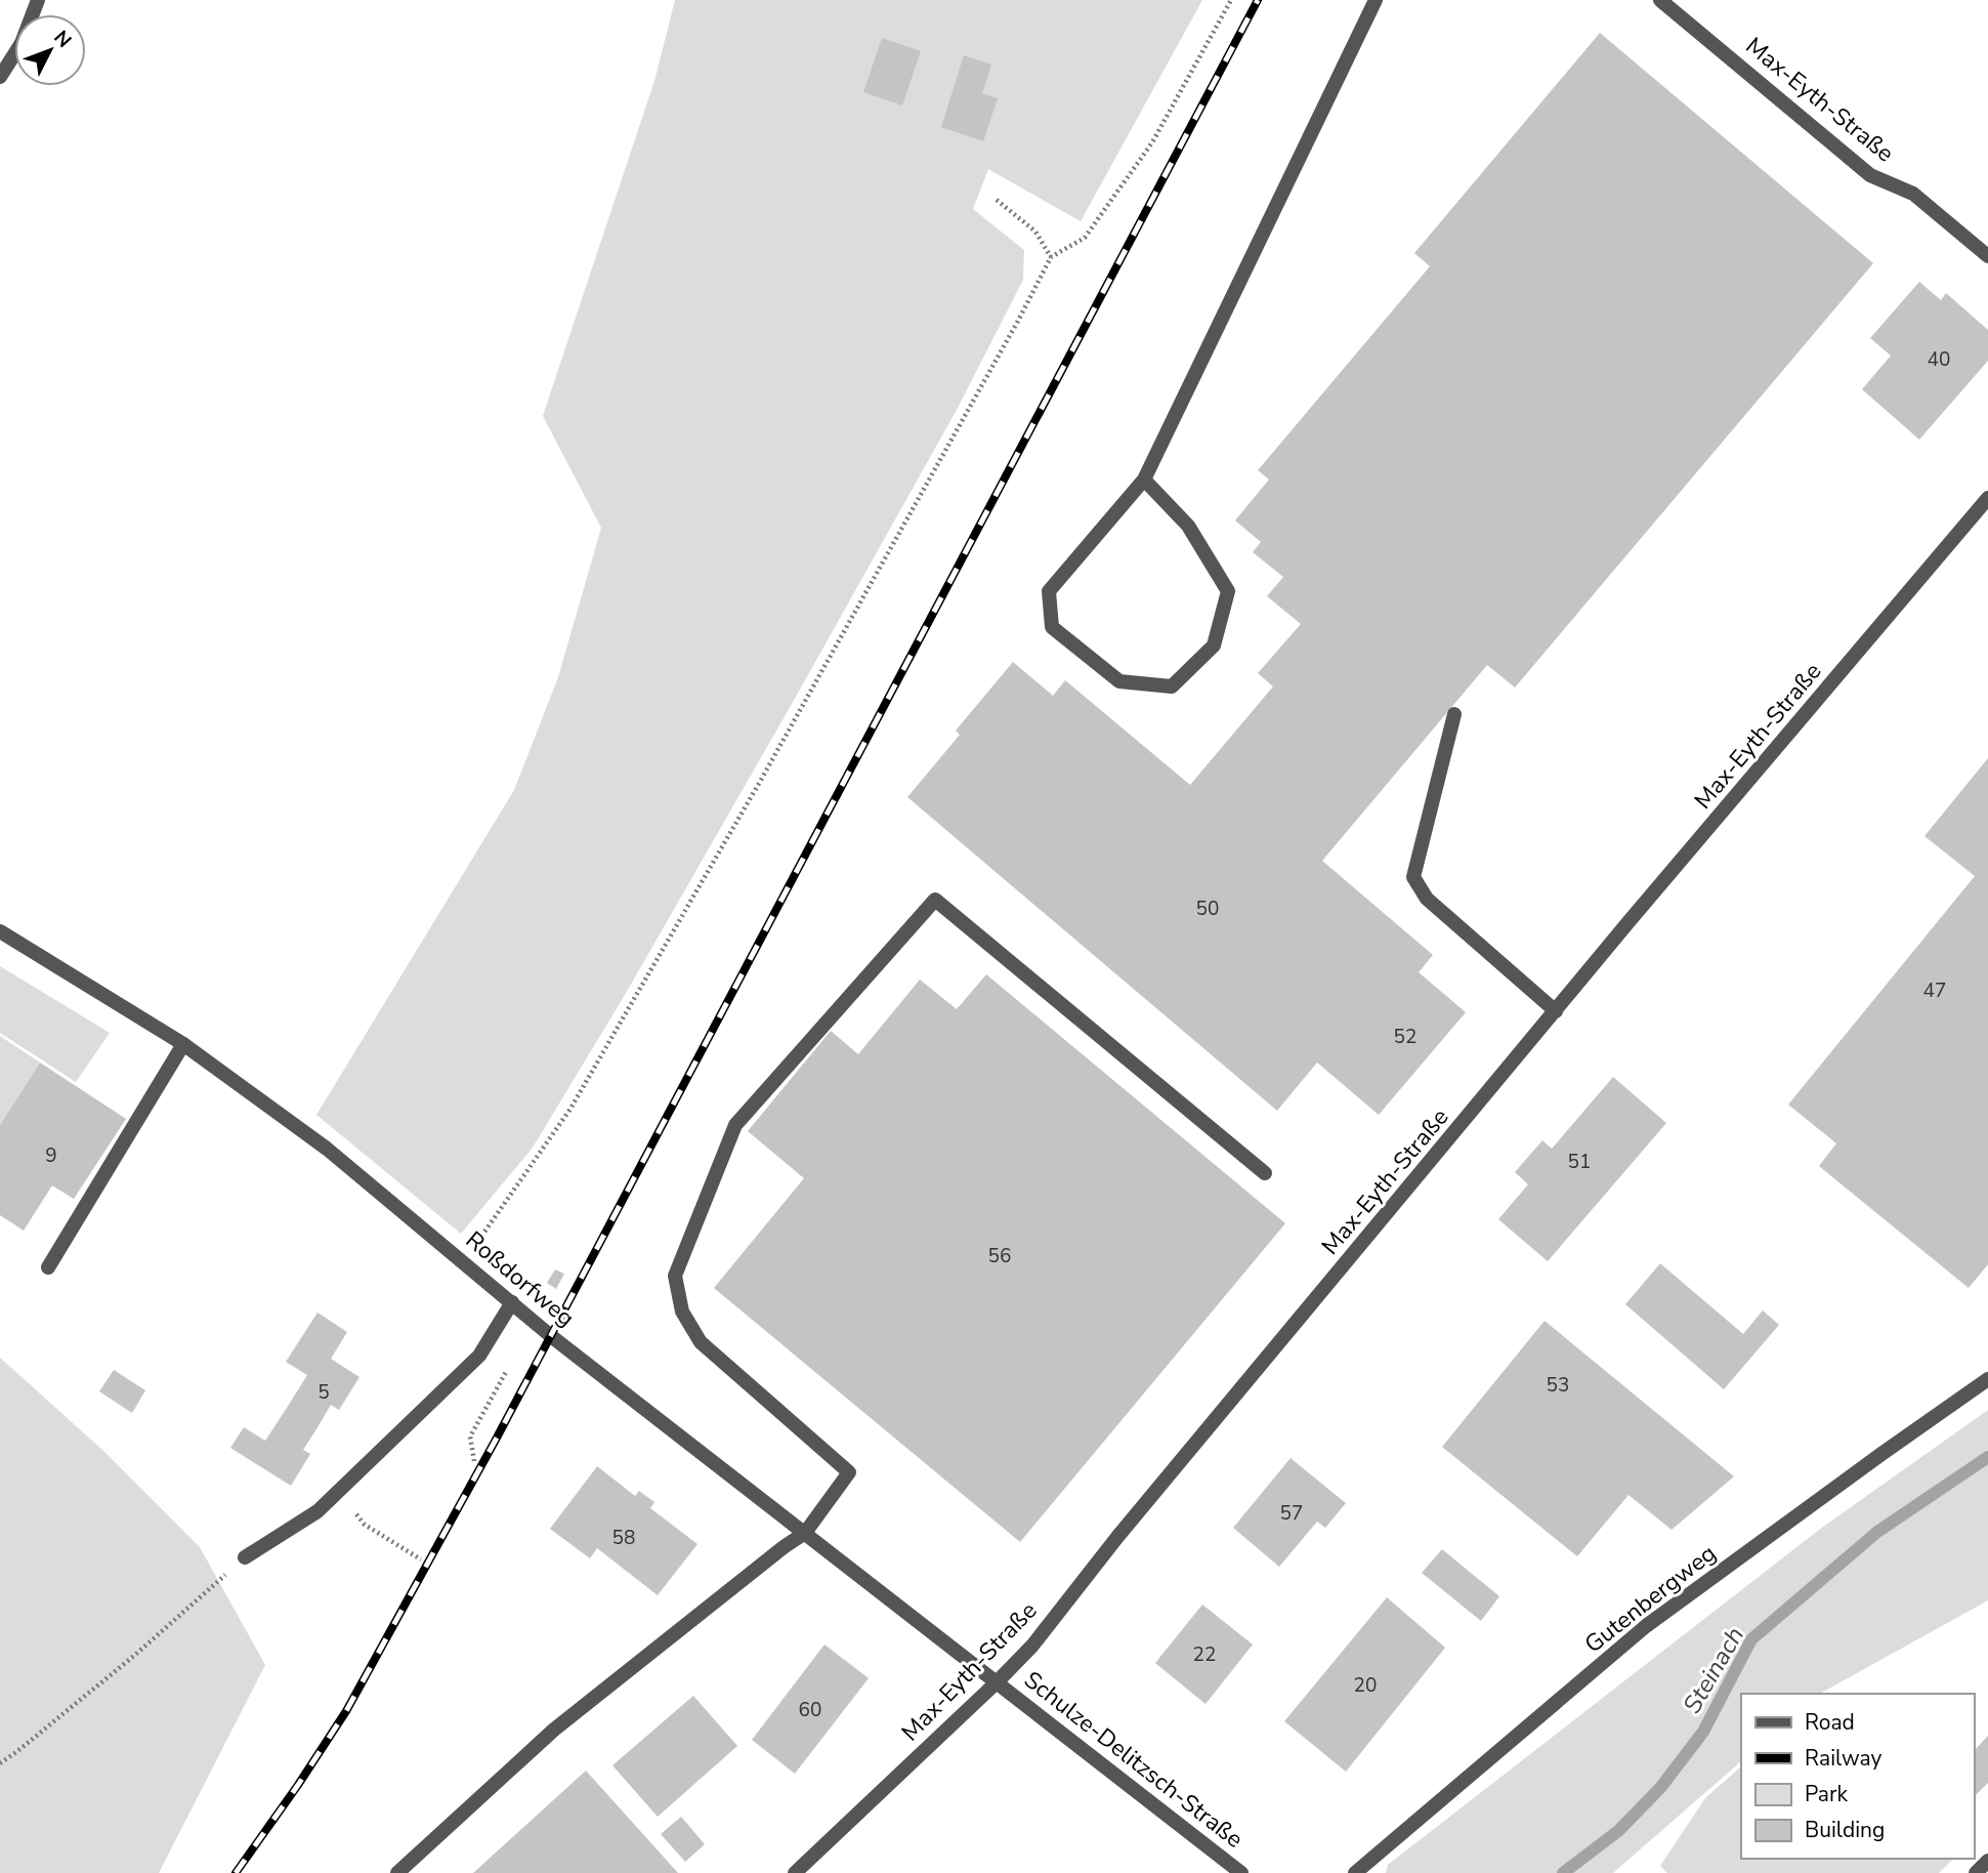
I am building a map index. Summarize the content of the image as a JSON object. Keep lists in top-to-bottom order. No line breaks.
{"streets":{"street":["Max-Eyth-Straße","Roßdorfweg","Gutenbergweg","Schulze-Delitzsch-Straße"]},"crossings":[["Max-Eyth-Straße","Roßdorfweg"],["Max-Eyth-Straße","Schulze-Delitzsch-Straße"],["Roßdorfweg","Schulze-Delitzsch-Straße"]],"water":["Steinach"],"house_numbers":["40","50","47","52","9","51","56","53","5","57","58","22","20","60"],"legend":["Road","Railway","Park","Building"],"north":"top right"}
